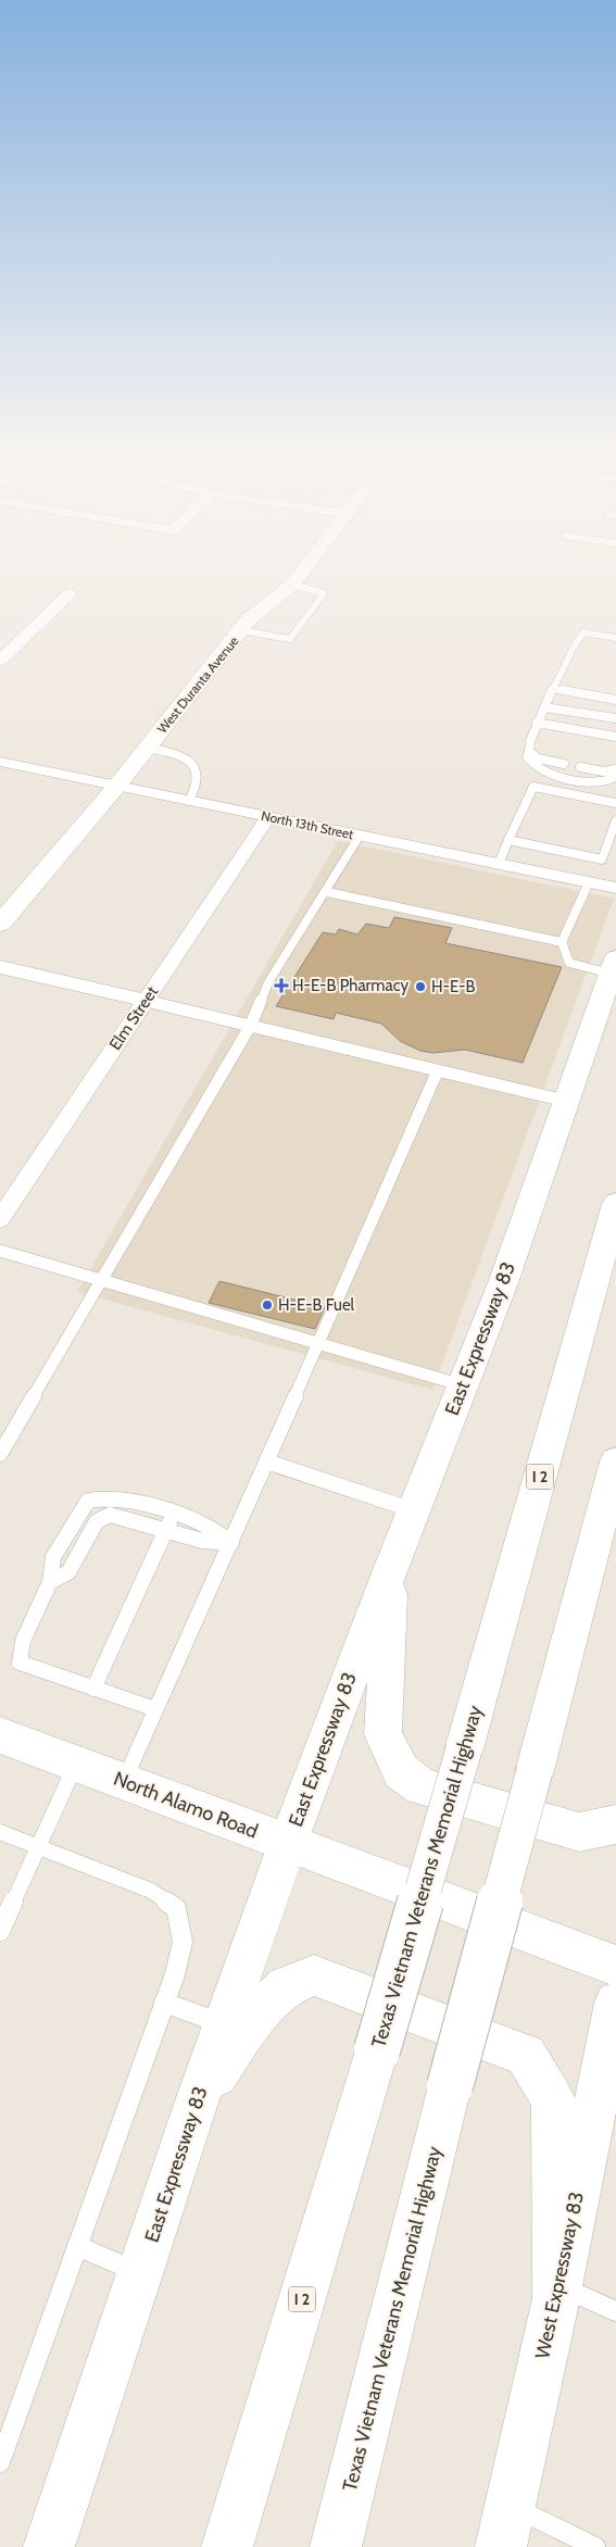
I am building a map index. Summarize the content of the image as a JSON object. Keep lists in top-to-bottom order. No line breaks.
{"streets":{"main road":["West Duranta Avenue","East Expressway 83","I 2","North Alamo Road","Texas Vietnam Veterans Memorial Highway","West Expressway 83"],"street":["North 13th Street","Elm Street"]},"crossings":[["West Duranta Avenue","North 13th Street"],["North 13th Street","Elm Street"],["East Expressway 83","North Alamo Road"]],"places":{"health":["H-E-B Pharmacy"],"other":["H-E-B","H-E-B Fuel"]}}
